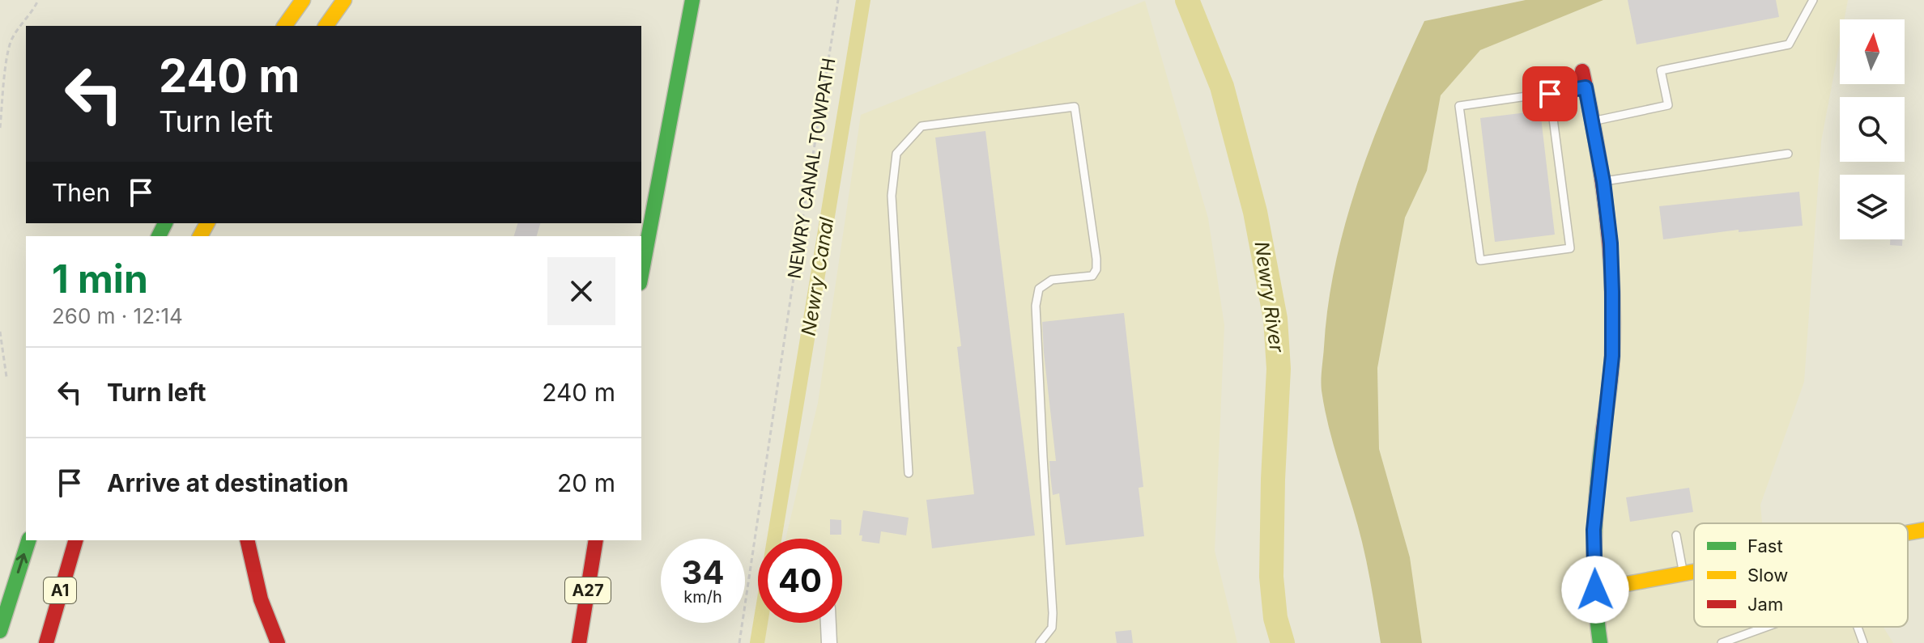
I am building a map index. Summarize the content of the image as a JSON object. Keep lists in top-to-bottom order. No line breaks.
{"streets":{"main road":["A1","A27"],"path":["NEWRY CANAL TOWPATH"]},"water":["Newry Canal","Newry River"],"legend":["Fast","Slow","Jam"],"north":"top","page":{"turn":["240 m","Turn left"],"then":"Then","heading":["1 min","260 m · 12:14"],"list":[{"name":"Turn left","value":"240 m"},{"name":"Arrive at destination","value":"20 m"}],"speed":"34 km/h","limit":"40"}}
